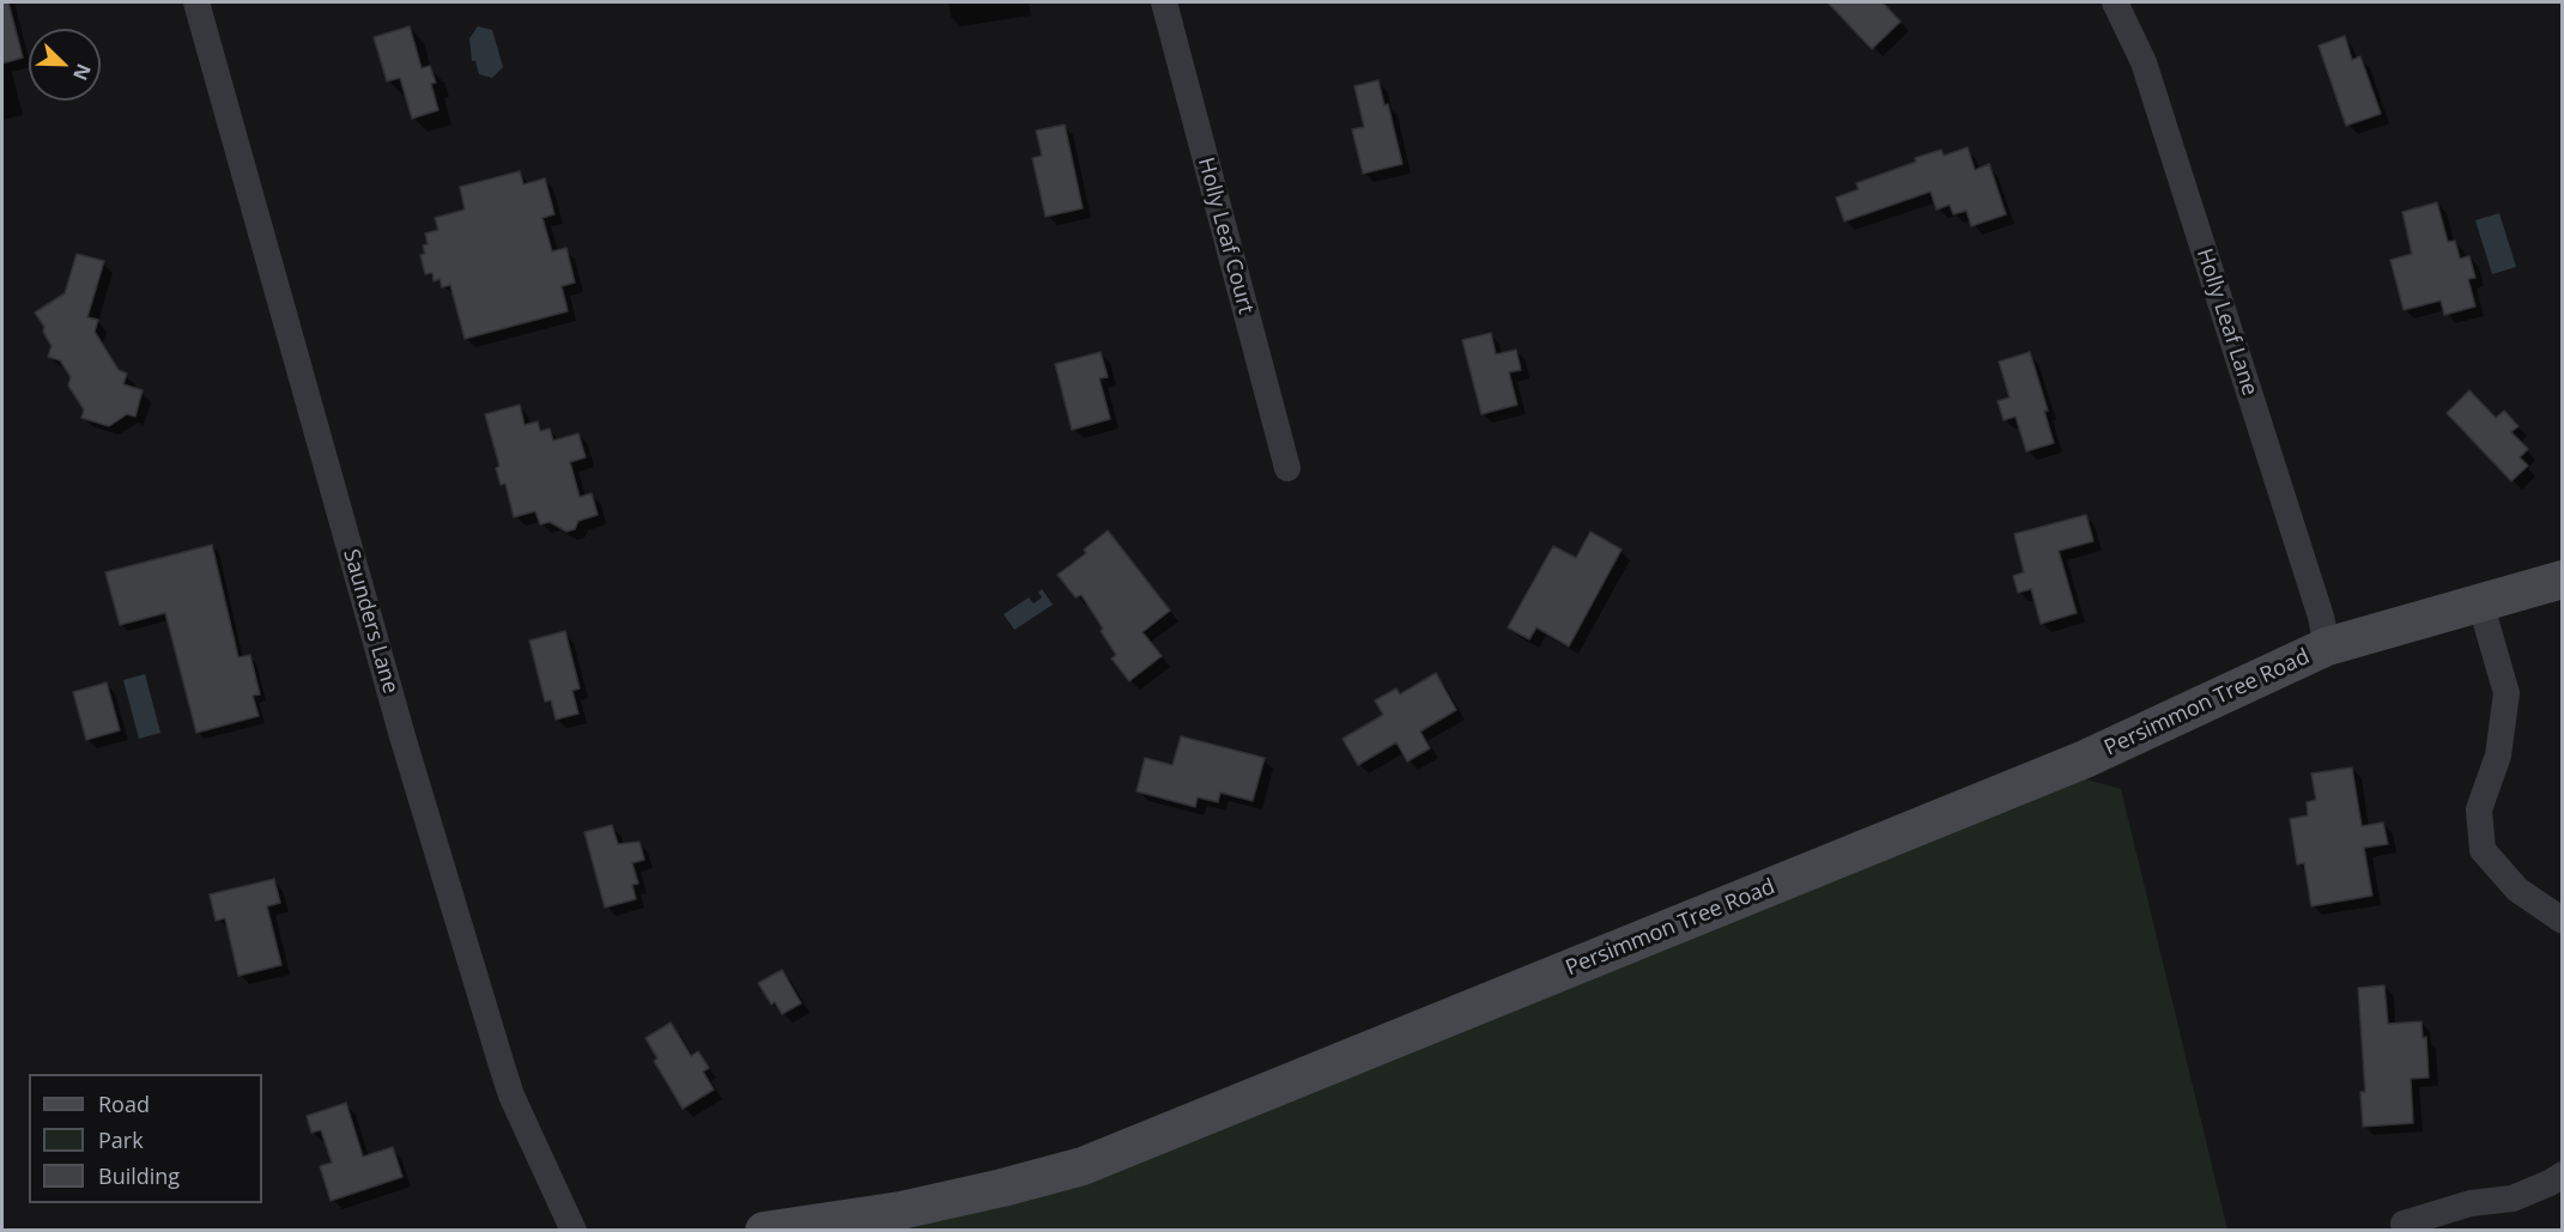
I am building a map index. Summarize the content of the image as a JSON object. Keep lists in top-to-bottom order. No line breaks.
{"streets":{"main road":["Persimmon Tree Road"],"street":["Holly Leaf Court","Holly Leaf Lane","Saunders Lane"]},"crossings":[["Holly Leaf Lane","Persimmon Tree Road"]],"legend":["Road","Park","Building"],"north":"bottom right"}
